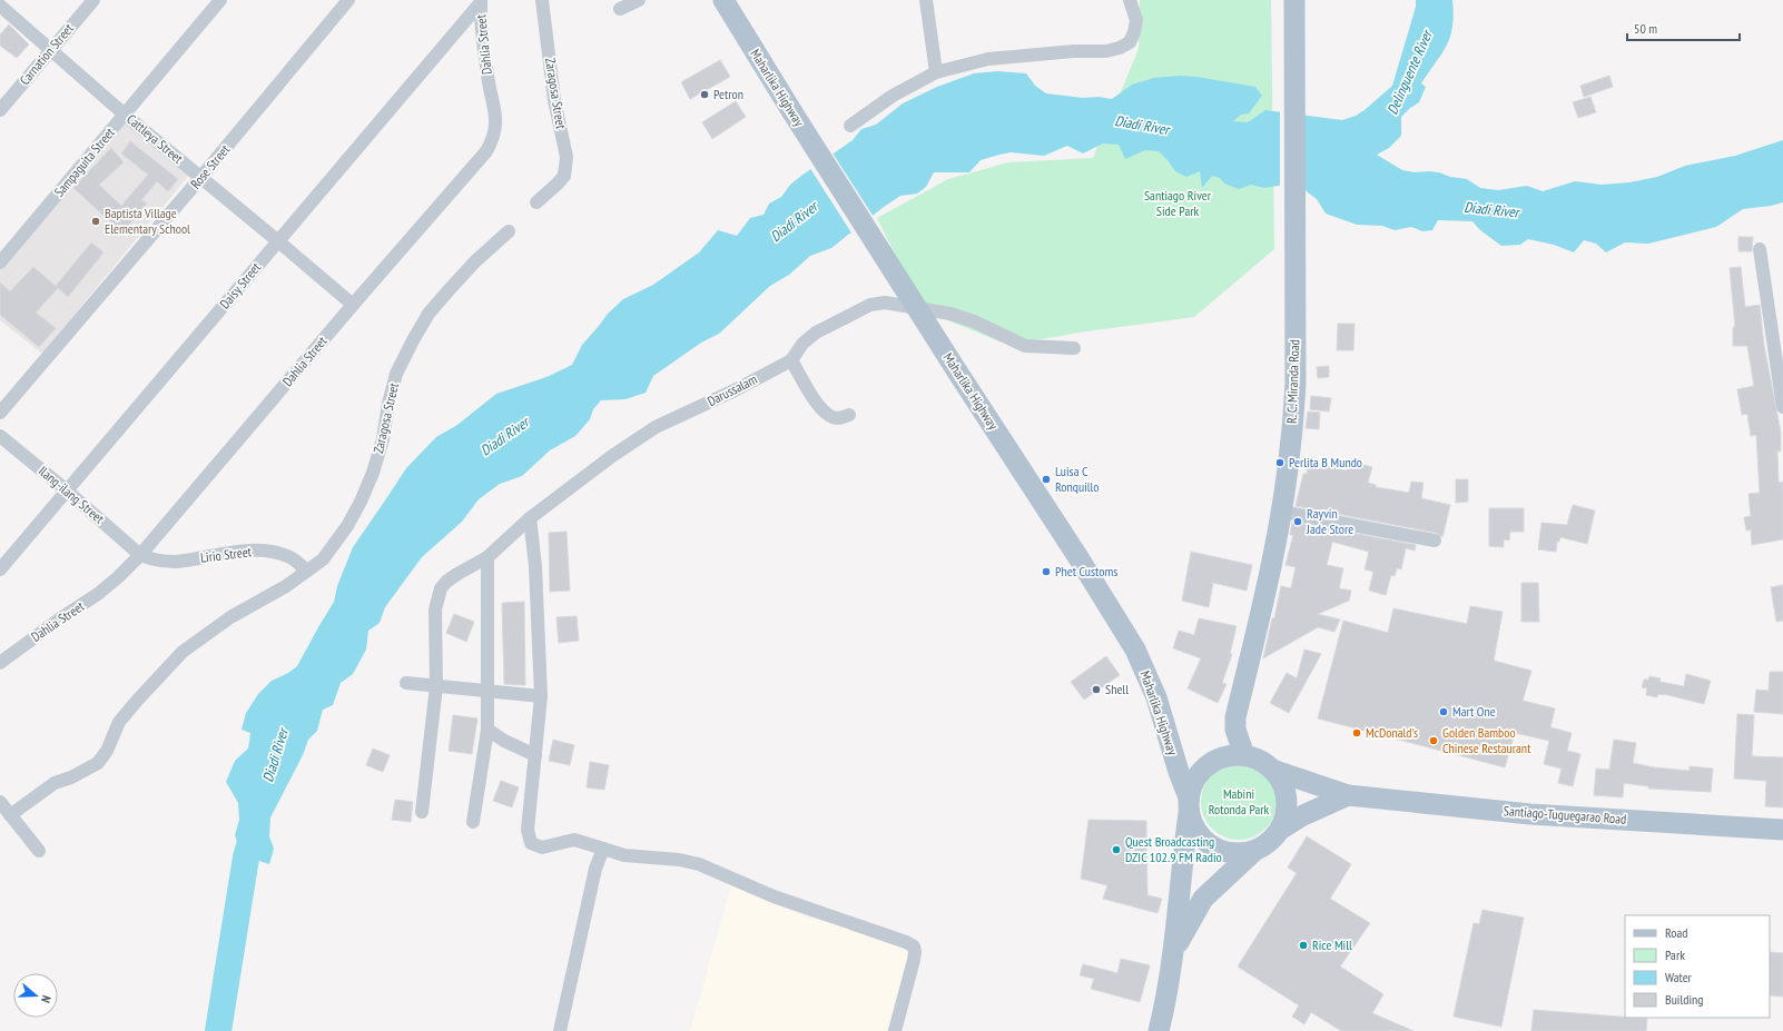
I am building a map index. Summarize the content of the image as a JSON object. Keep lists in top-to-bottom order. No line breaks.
{"streets":{"main road":["Maharlika Highway","R. C. Miranda Road","Santiago-Tuguegarao Road"],"street":["Dahlia Street","Carnation Street","Zaragosa Street","Cattleya Street","Sampaguita Street","Rose Street","Daisy Street","Darussalam","Ilang-ilang Street","Lirio Street"]},"crossings":[["Dahlia Street","Cattleya Street"],["Dahlia Street","Daisy Street"],["Dahlia Street","Ilang-ilang Street"],["Dahlia Street","Lirio Street"],["Carnation Street","Cattleya Street"],["Maharlika Highway","R. C. Miranda Road"],["Maharlika Highway","Santiago-Tuguegarao Road"],["Zaragosa Street","Lirio Street"],["Cattleya Street","Sampaguita Street"],["Cattleya Street","Rose Street"],["Cattleya Street","Daisy Street"],["Daisy Street","Ilang-ilang Street"],["R. C. Miranda Road","Santiago-Tuguegarao Road"],["Ilang-ilang Street","Lirio Street"]],"water":["Delinguente River","Diadi River"],"parks":["Santiago River Side Park","Mabini Rotonda Park"],"places":["Petron","Baptista Village Elementary School","Perlita B Mundo","Luisa C Ronquillo","Rayvin Jade Store","Phet Customs","Shell","Mart One","McDonald's","Golden Bamboo Chinese Restaurant","Quest Broadcasting DZIC 102.9 FM Radio","Rice Mill"],"legend":["Road","Park","Water","Building"],"scale_bar":"50 m","north":"right"}
